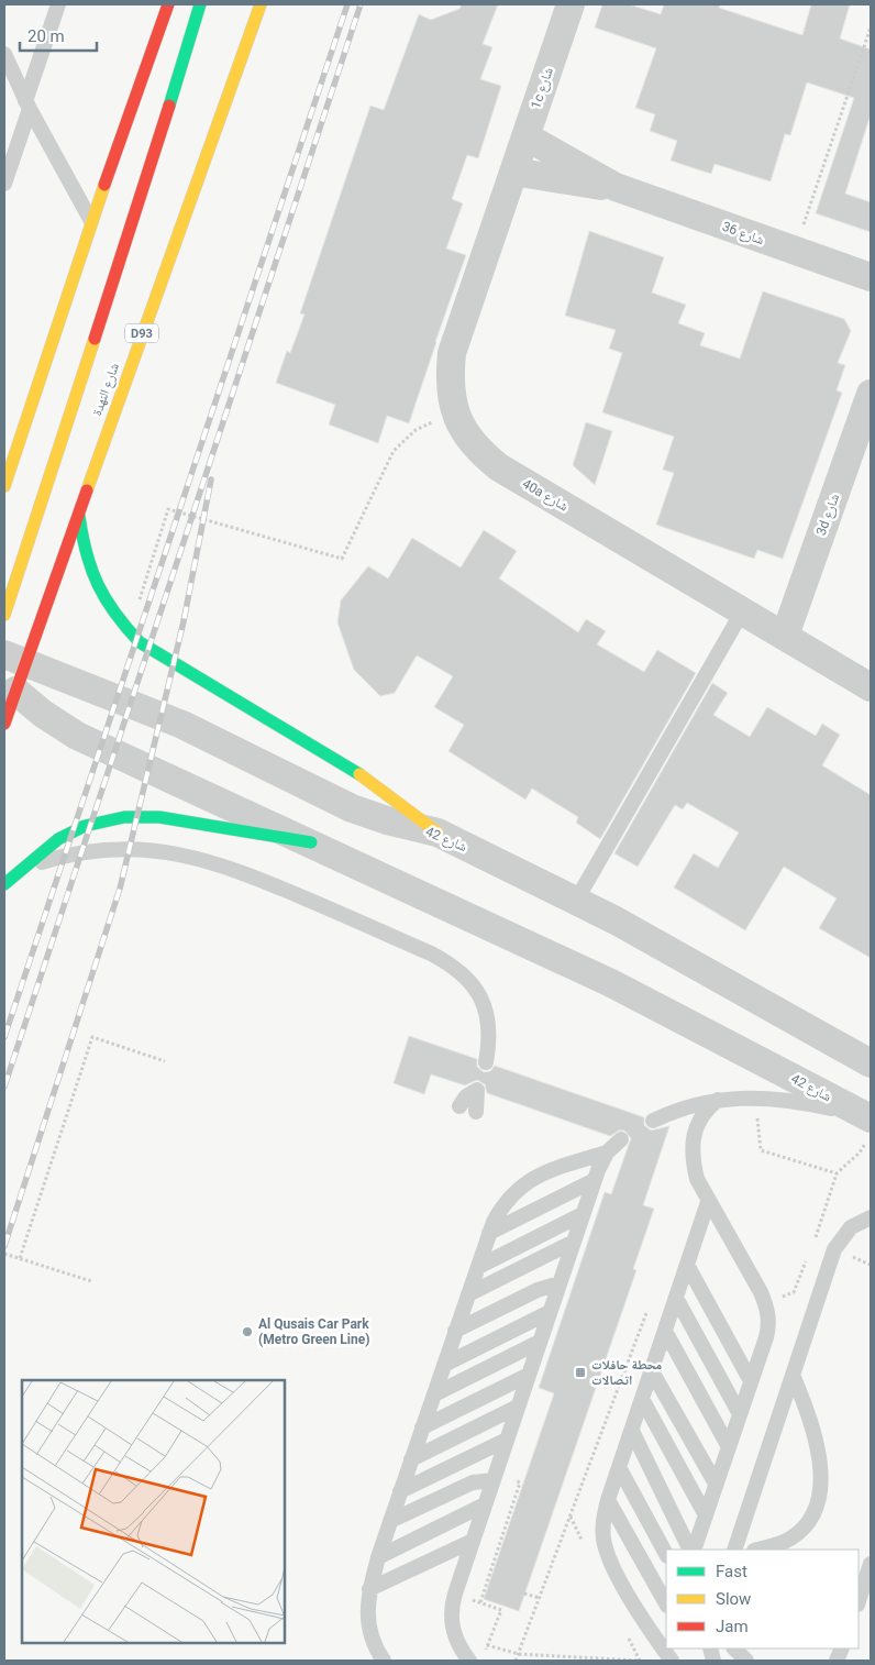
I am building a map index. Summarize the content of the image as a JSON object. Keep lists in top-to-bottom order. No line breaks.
{"streets":{"main road":["D93","شارع النهدة"],"street":["1c شارع","شارع 36","40a شارع","3d شارع","شارع 42"]},"crossings":[["1c شارع","شارع 36"],["1c شارع","40a شارع"],["شارع 36","40a شارع"],["شارع النهدة","شارع 42"],["40a شارع","3d شارع"]],"places":{"other":["Al Qusais Car Park (Metro Green Line)"],"transit":["محطة حافلات اتصالات"]},"legend":["Fast","Slow","Jam"],"scale_bar":"20 m"}
